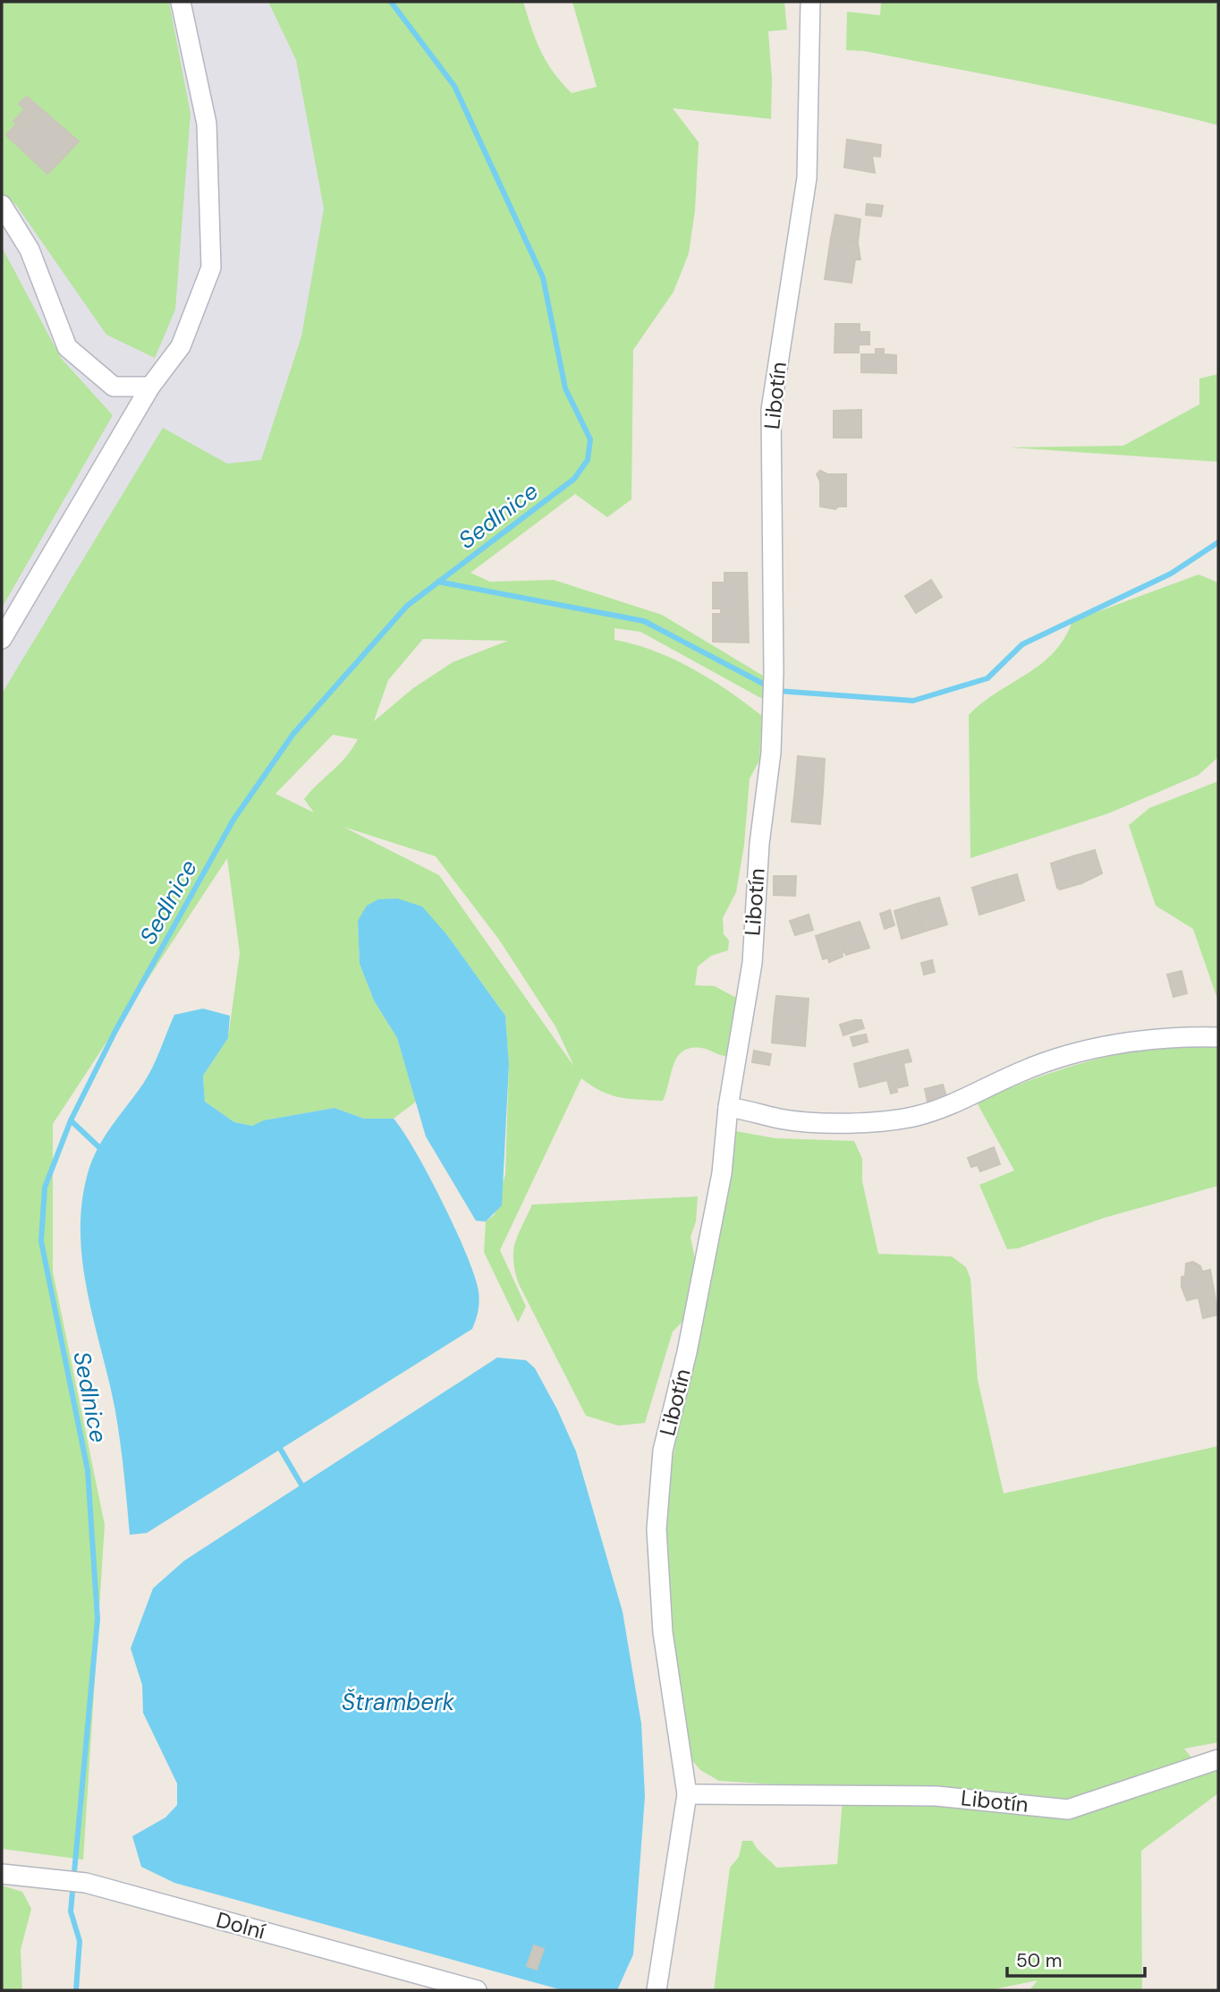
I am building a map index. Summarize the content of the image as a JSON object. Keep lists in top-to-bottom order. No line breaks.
{"streets":{"street":["Libotín","Dolní"]},"water":["Sedlnice","Štramberk"],"scale_bar":"50 m"}
